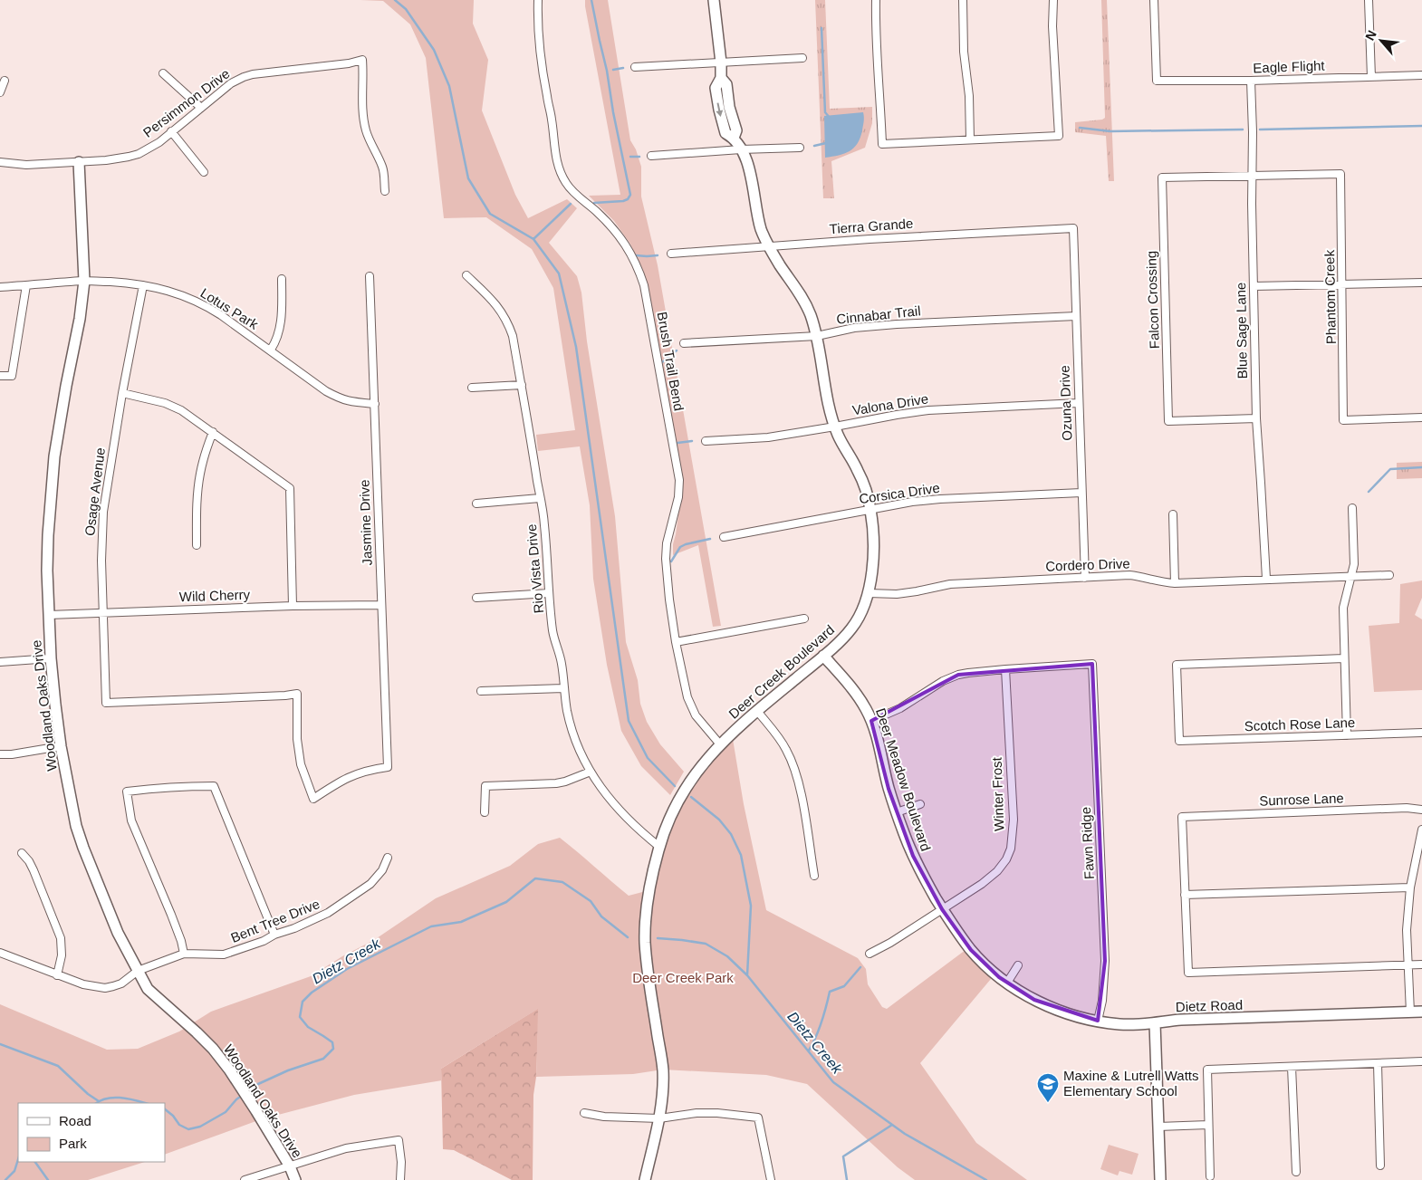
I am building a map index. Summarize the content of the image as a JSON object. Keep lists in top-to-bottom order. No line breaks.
{"streets":{"street":["Eagle Flight","Persimmon Drive","Tierra Grande","Phantom Creek","Falcon Crossing","Lotus Park","Cinnabar Trail","Blue Sage Lane","Brush Trail Bend","Ozuna Drive","Valona Drive","Osage Avenue","Corsica Drive","Jasmine Drive","Cordero Drive","Rio Vista Drive","Wild Cherry","Deer Creek Boulevard","Woodland Oaks Drive","Scotch Rose Lane","Deer Meadow Boulevard","Winter Frost","Sunrose Lane","Fawn Ridge","Bent Tree Drive","Dietz Road"]},"crossings":[["Eagle Flight","Blue Sage Lane"],["Persimmon Drive","Woodland Oaks Drive"],["Tierra Grande","Ozuna Drive"],["Tierra Grande","Deer Creek Boulevard"],["Phantom Creek","Falcon Crossing"],["Phantom Creek","Blue Sage Lane"],["Falcon Crossing","Blue Sage Lane"],["Lotus Park","Osage Avenue"],["Lotus Park","Jasmine Drive"],["Lotus Park","Woodland Oaks Drive"],["Cinnabar Trail","Ozuna Drive"],["Cinnabar Trail","Deer Creek Boulevard"],["Blue Sage Lane","Cordero Drive"],["Brush Trail Bend","Deer Creek Boulevard"],["Ozuna Drive","Valona Drive"],["Ozuna Drive","Corsica Drive"],["Ozuna Drive","Cordero Drive"],["Valona Drive","Deer Creek Boulevard"],["Osage Avenue","Jasmine Drive"],["Osage Avenue","Wild Cherry"],["Corsica Drive","Deer Creek Boulevard"],["Jasmine Drive","Wild Cherry"],["Cordero Drive","Deer Creek Boulevard"],["Rio Vista Drive","Deer Creek Boulevard"],["Wild Cherry","Woodland Oaks Drive"],["Deer Creek Boulevard","Deer Meadow Boulevard"],["Woodland Oaks Drive","Bent Tree Drive"],["Deer Meadow Boulevard","Winter Frost"],["Deer Meadow Boulevard","Fawn Ridge"],["Deer Meadow Boulevard","Dietz Road"],["Winter Frost","Fawn Ridge"]],"water":["Dietz Creek"],"parks":["Deer Creek Park"],"places":{"school or university":["Maxine & Lutrell Watts Elementary School"]},"legend":["Road","Park"],"north":"top left"}
